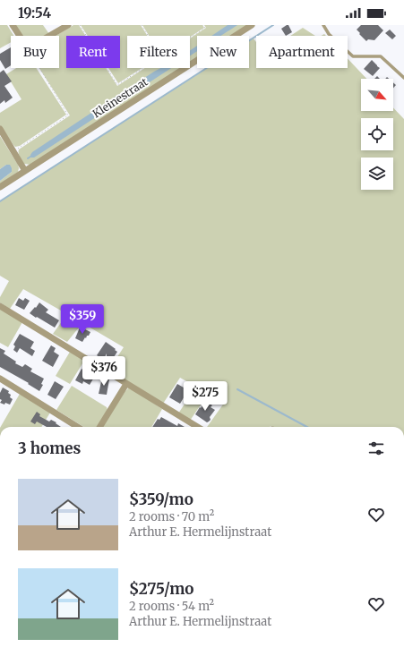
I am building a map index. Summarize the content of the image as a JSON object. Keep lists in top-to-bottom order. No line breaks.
{"streets":{"street":["Kleinestraat"]},"north":"bottom right","page":{"status":"19:54","chip":["Buy","Rent","Filters","New","Apartment"],"price":["$359","$376","$275"],"heading":"3 homes","list":[{"name":"$359/mo","note":"2 rooms · 70 m² · Arthur E. Hermelijnstraat"},{"name":"$275/mo","note":"2 rooms · 54 m² · Arthur E. Hermelijnstraat"}]}}
